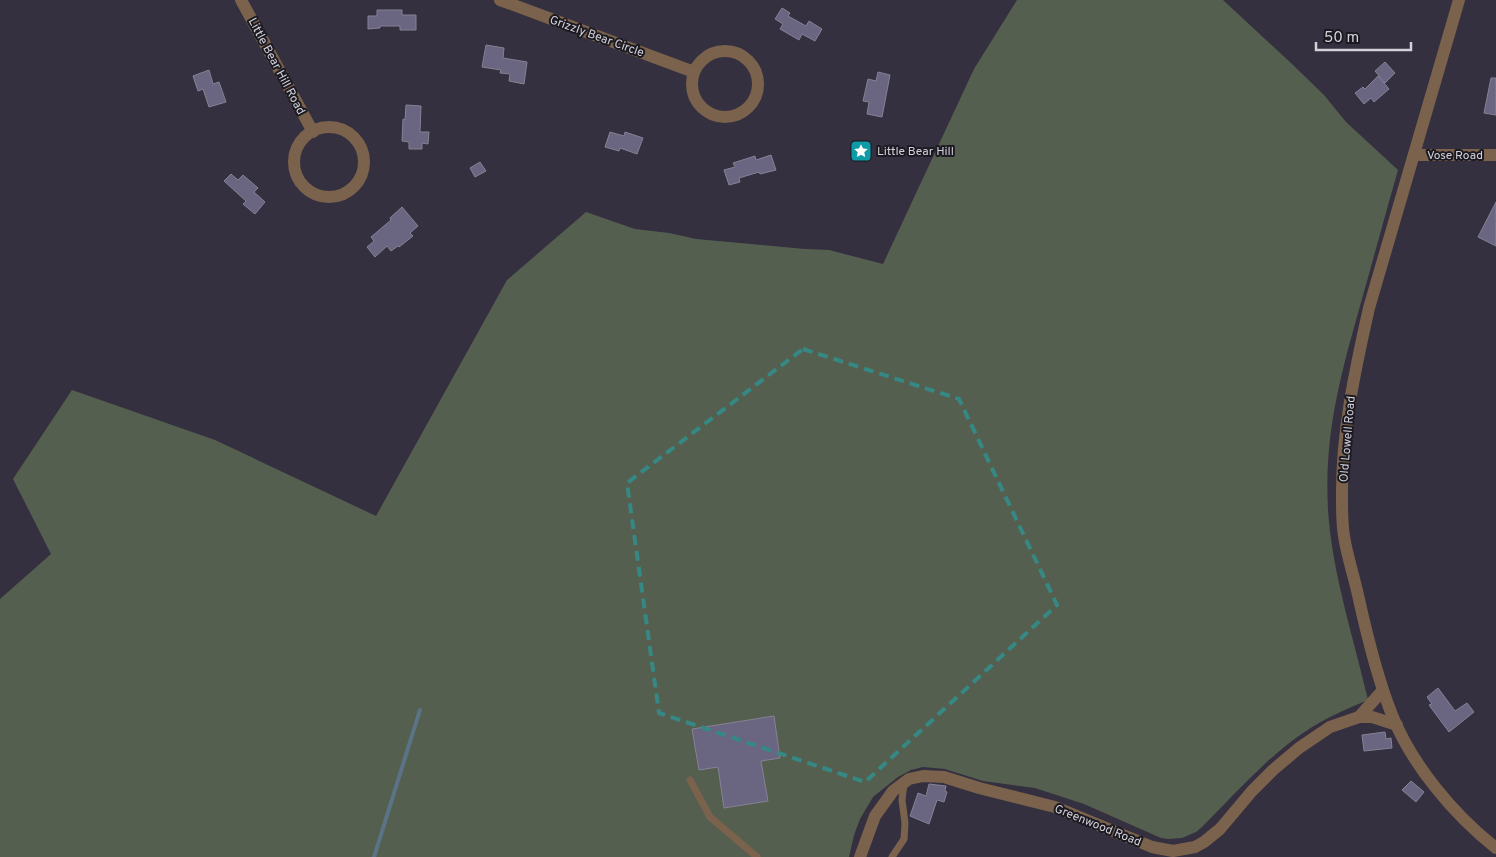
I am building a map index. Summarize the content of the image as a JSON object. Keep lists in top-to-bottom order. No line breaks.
{"streets":{"street":["Grizzly Bear Circle","Little Bear Hill Road","Vose Road","Old Lowell Road","Greenwood Road"]},"crossings":[["Vose Road","Old Lowell Road"],["Old Lowell Road","Greenwood Road"]],"places":{"place":["Little Bear Hill"]},"scale_bar":"50 m"}
